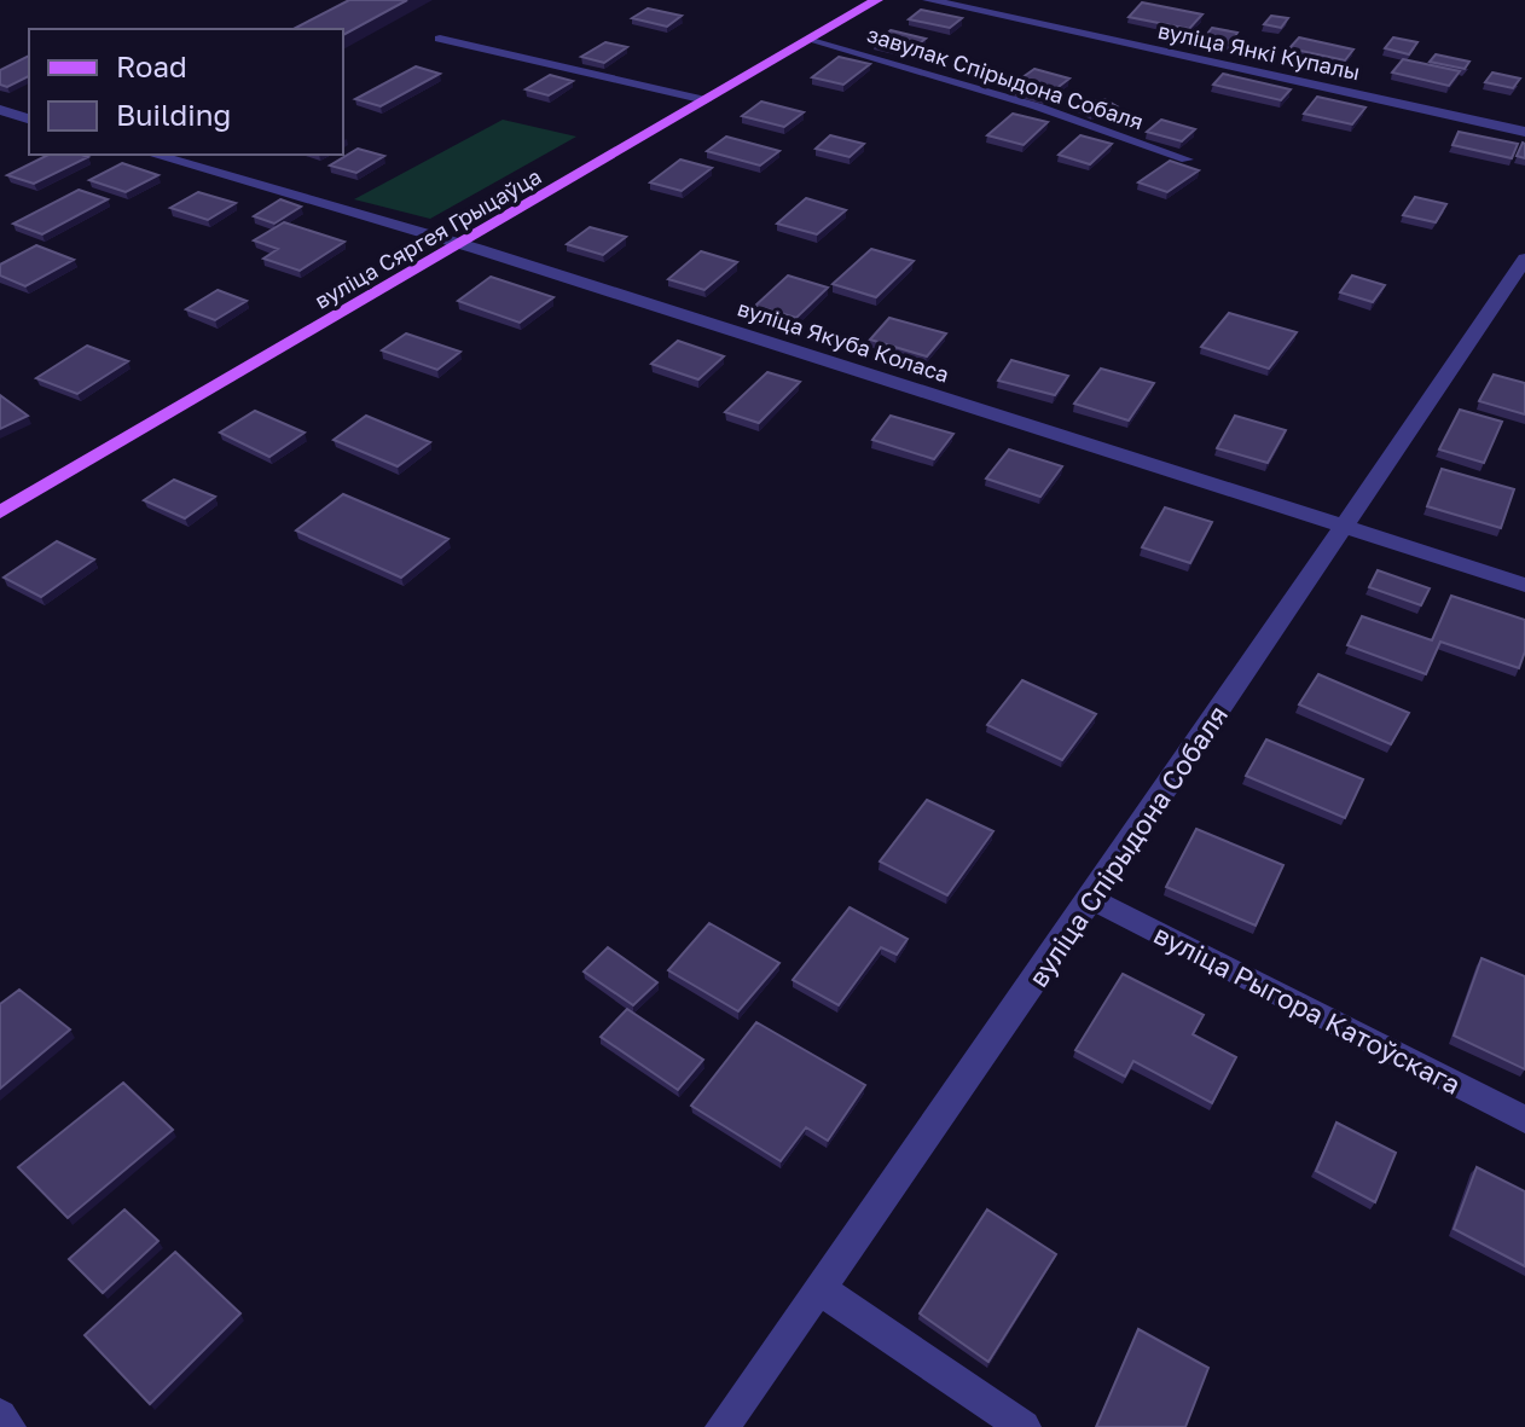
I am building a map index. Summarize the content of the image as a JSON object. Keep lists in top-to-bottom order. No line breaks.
{"streets":{"main road":["вуліца Сяргея Грыцаўца"],"street":["вуліца Янкі Купалы","вуліца Якуба Коласа","вуліца Спірыдона Собаля","вуліца Рыгора Катоўскага"],"lane":["завулак Спірыдона Собаля"]},"crossings":[["завулак Спірыдона Собаля","вуліца Сяргея Грыцаўца"],["вуліца Сяргея Грыцаўца","вуліца Якуба Коласа"],["вуліца Якуба Коласа","вуліца Спірыдона Собаля"],["вуліца Спірыдона Собаля","вуліца Рыгора Катоўскага"]],"legend":["Road","Building"]}
